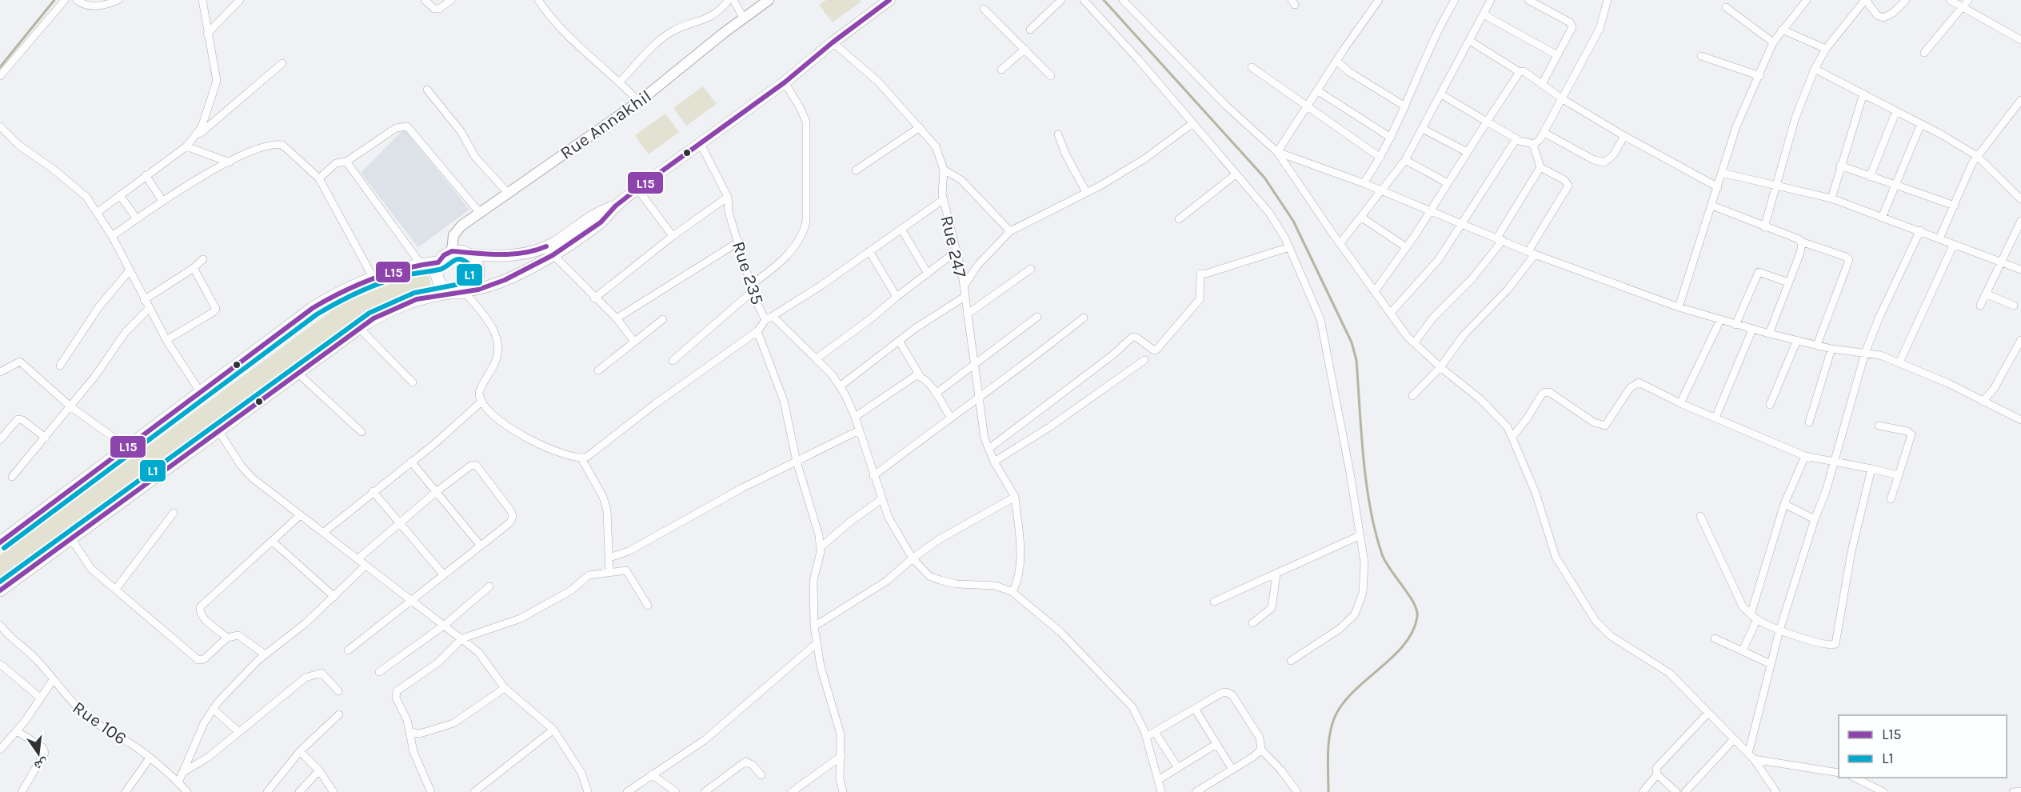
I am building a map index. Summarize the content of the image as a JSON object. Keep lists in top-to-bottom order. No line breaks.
{"streets":{"street":["Rue Annakhil","Rue 247","Rue 235","Rue 106"]},"lines":["transit line L15","transit line L1"],"legend":["L15","L1"],"north":"bottom"}
